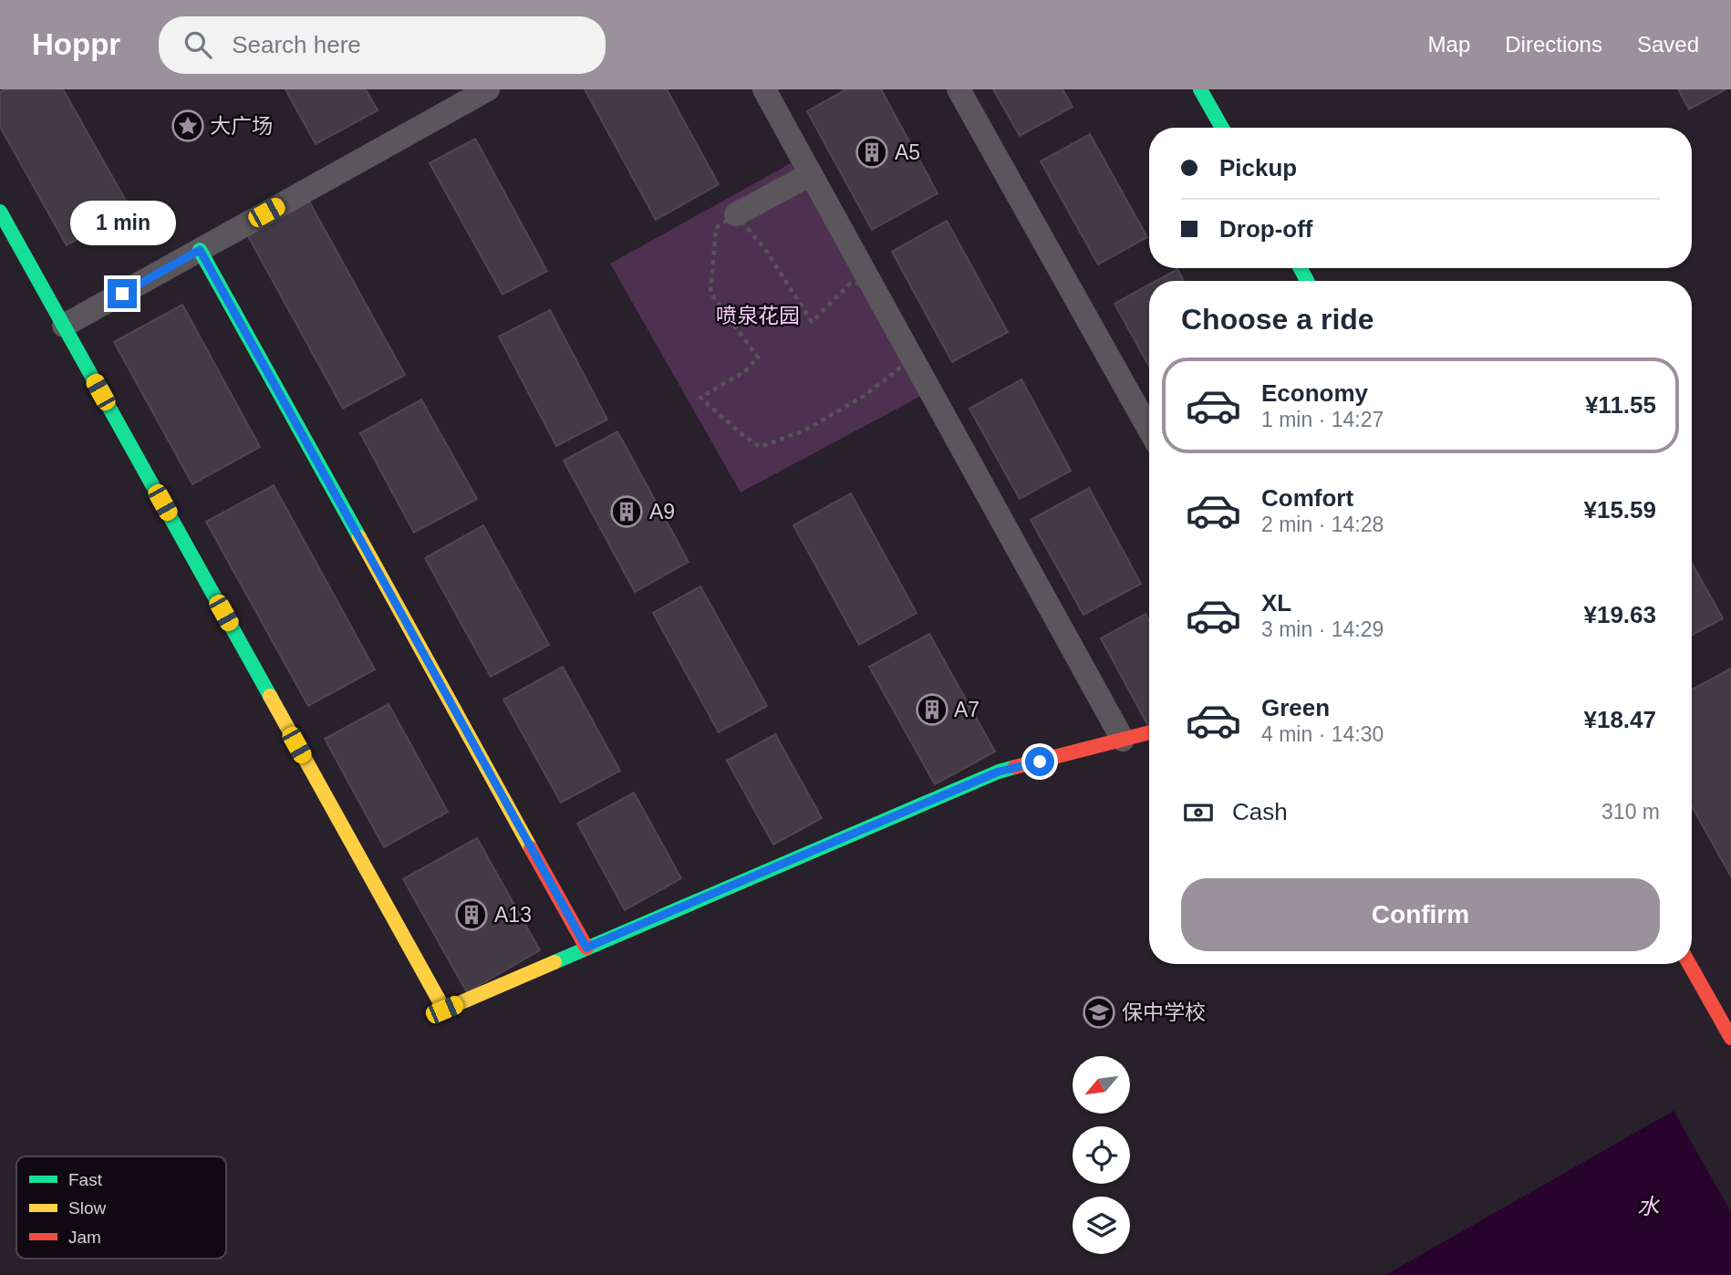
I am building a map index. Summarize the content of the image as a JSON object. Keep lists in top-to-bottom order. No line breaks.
{"water":["水"],"parks":["喷泉花园"],"places":{"place":["大广场"],"building":["A5","A9","A7","A13"],"school or university":["保中学校"]},"legend":["Fast","Slow","Jam"],"north":"bottom left","page":{"header":"Hoppr","search":"Search here","nav":["Map","Directions","Saved"],"banner":["Pickup","Drop-off"],"bubble":"1 min","heading":"Choose a ride","list":[{"name":"Economy","note":"1 min · 14:27","value":"¥11.55"},{"name":"Comfort","note":"2 min · 14:28","value":"¥15.59"},{"name":"XL","note":"3 min · 14:29","value":"¥19.63"},{"name":"Green","note":"4 min · 14:30","value":"¥18.47"}],"pay":["Cash","310 m"],"buttons":"Confirm"}}
